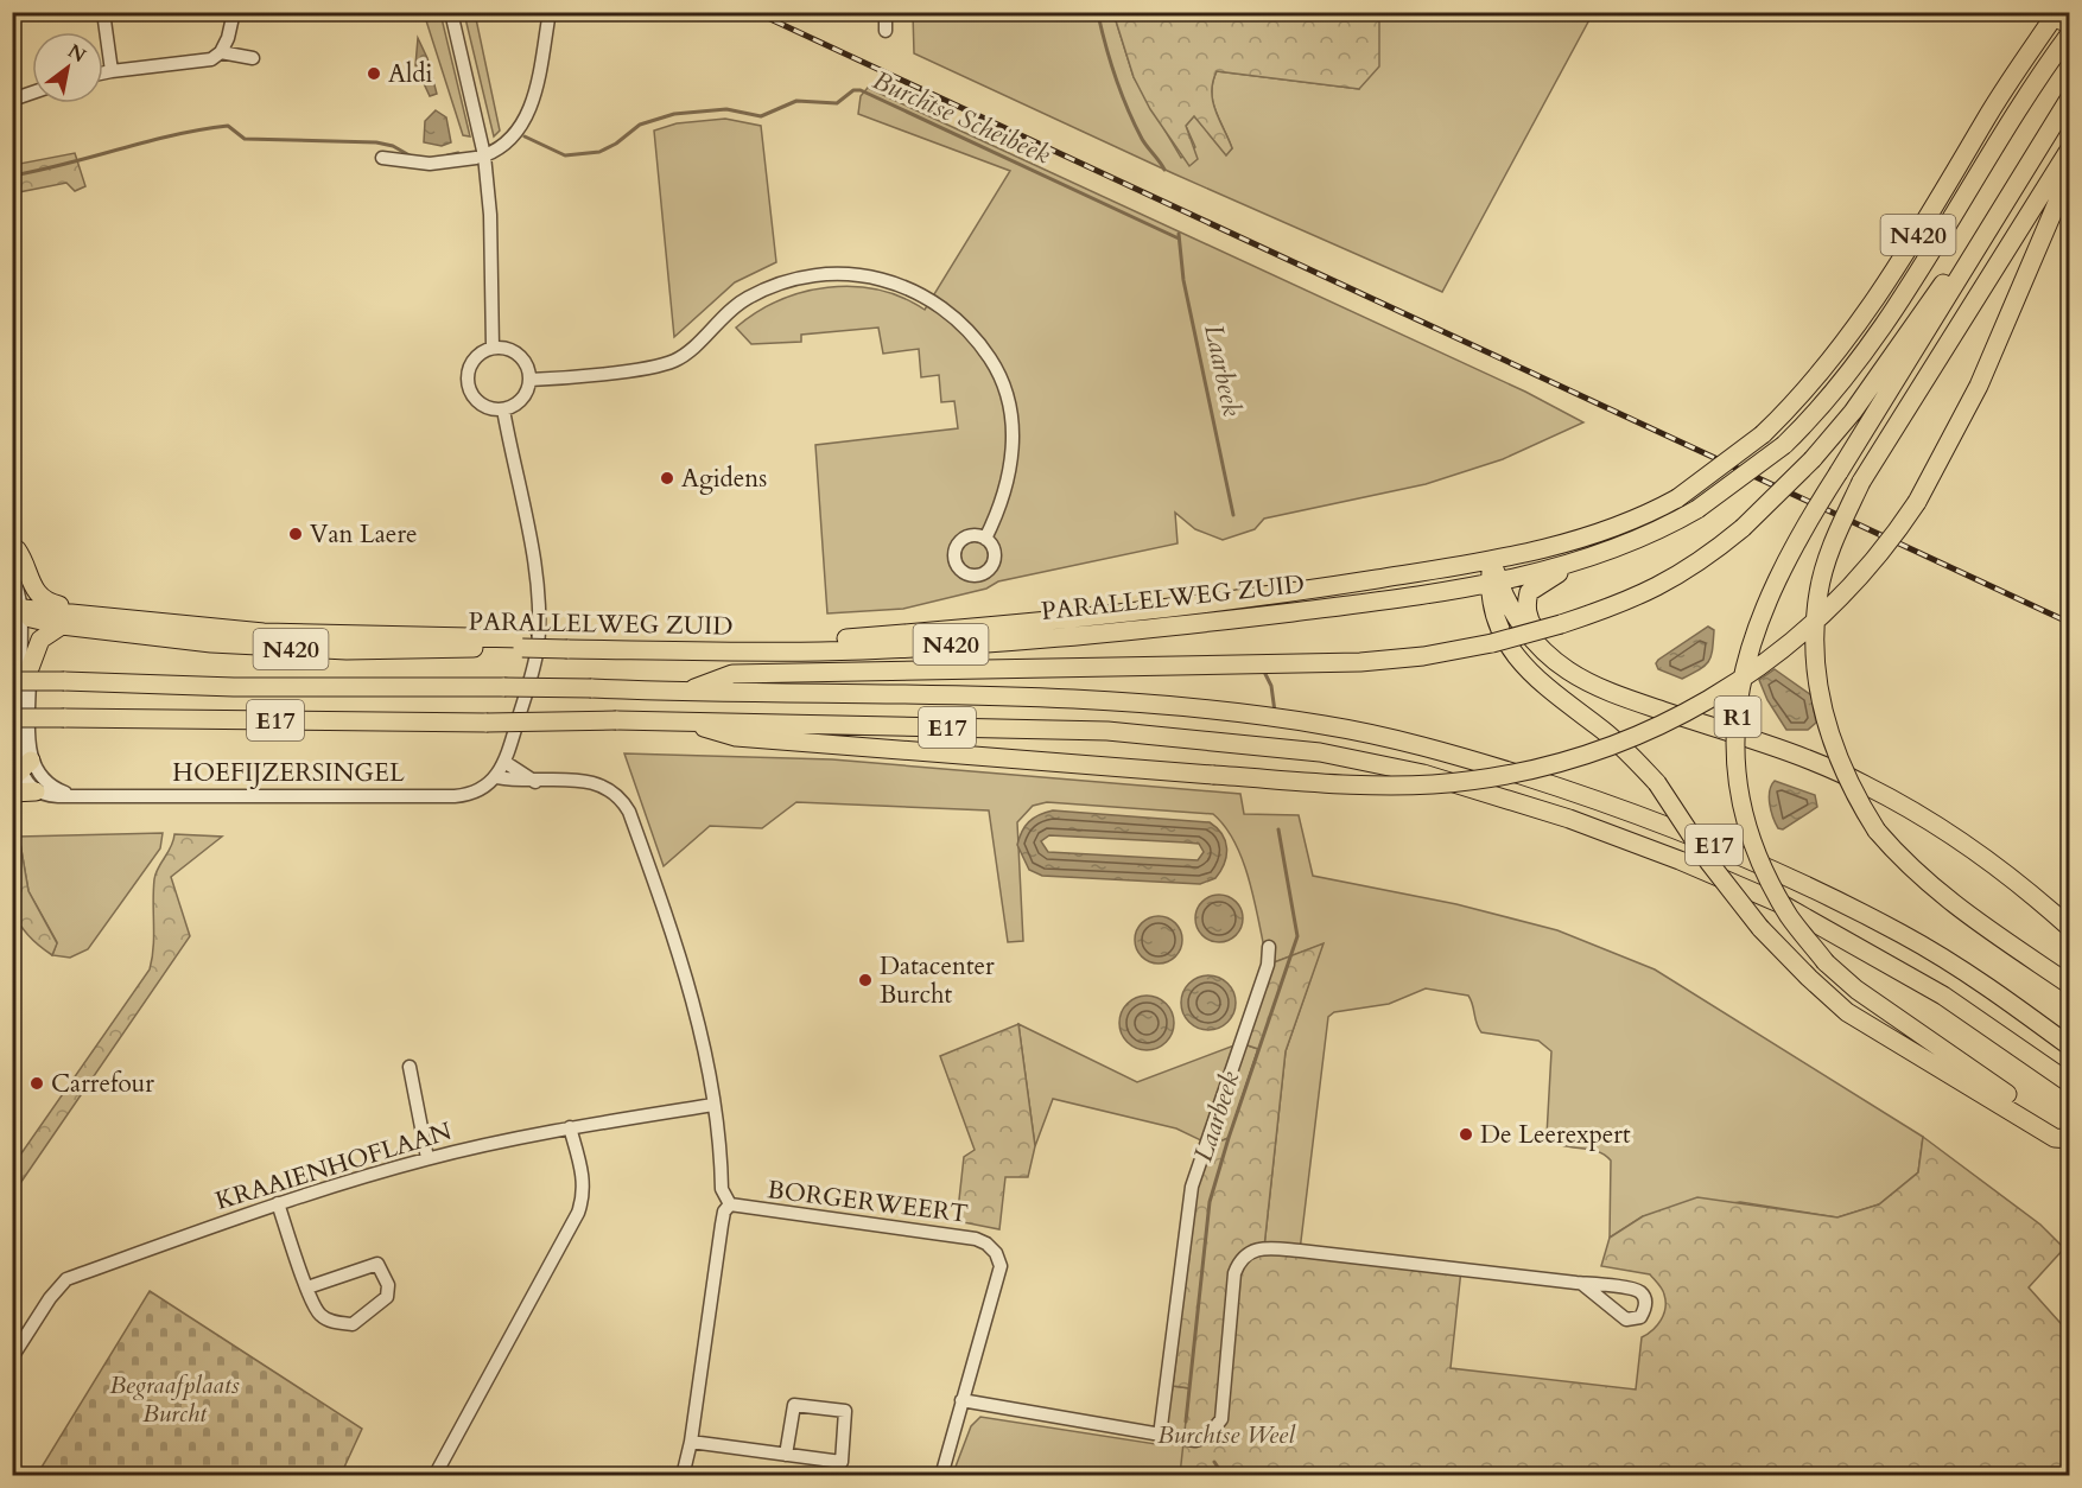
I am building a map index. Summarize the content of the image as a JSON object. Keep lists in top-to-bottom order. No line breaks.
{"streets":{"highway":["N420","PARALLELWEG ZUID","R1","E17"],"street":["HOEFIJZERSINGEL","KRAAIENHOFLAAN","BORGERWEERT"]},"water":["Burchtse Scheibeek","Laarbeek"],"parks":["Begraafplaats Burcht","Burchtse Weel"],"places":["Aldi","Agidens","Van Laere","Datacenter Burcht","Carrefour","De Leerexpert"],"north":"top right"}
